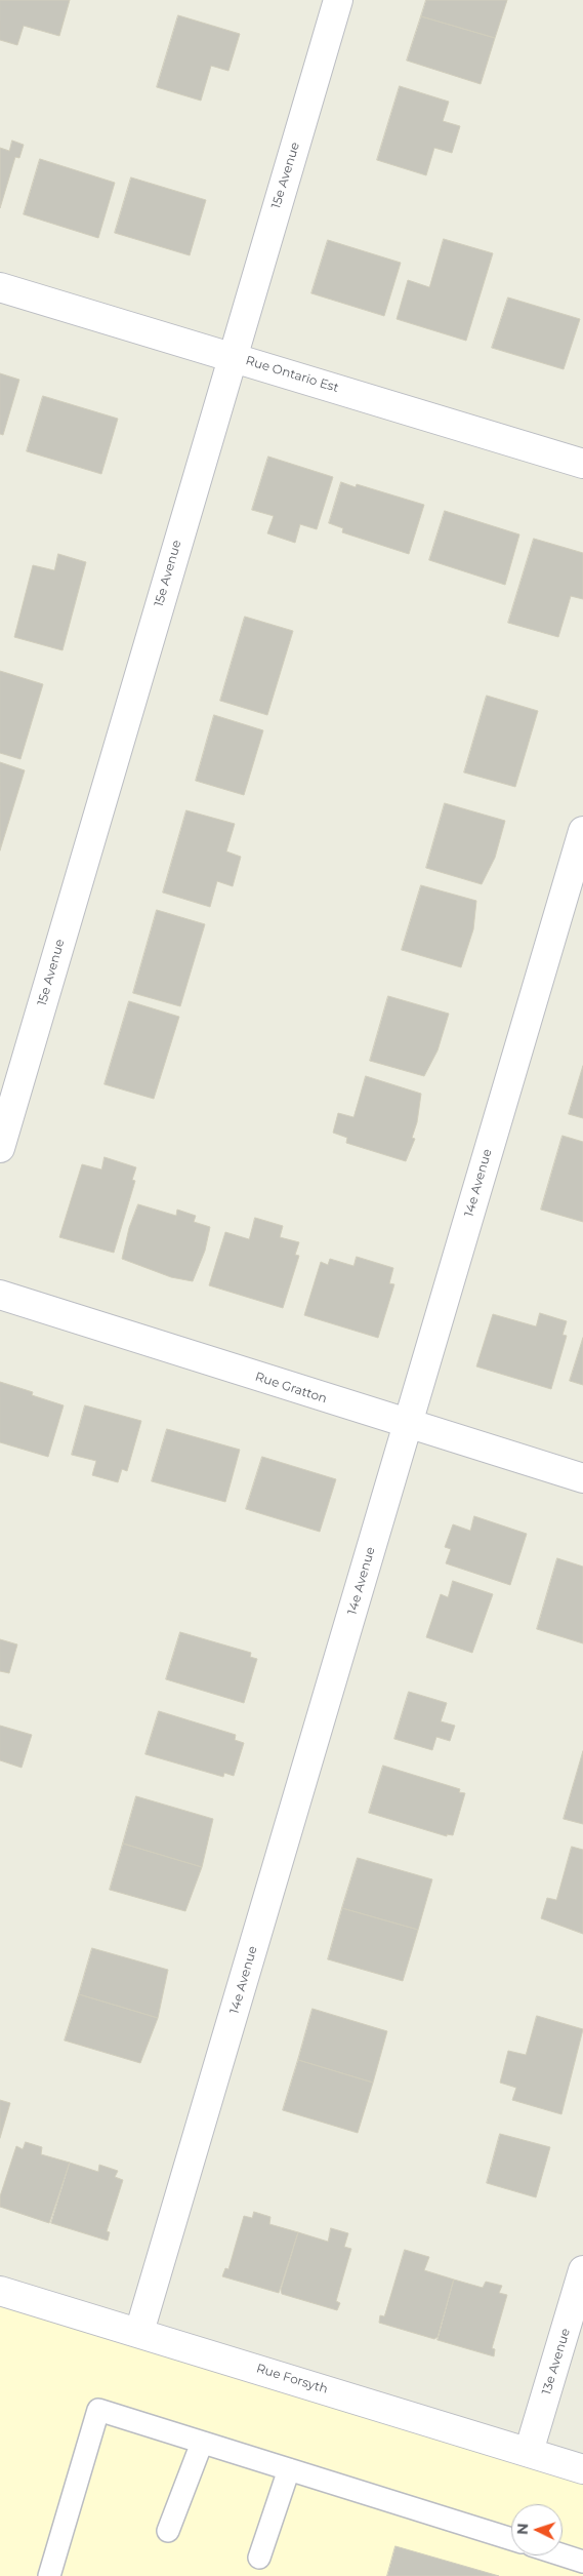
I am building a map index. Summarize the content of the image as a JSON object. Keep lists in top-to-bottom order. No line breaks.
{"streets":{"street":["15e Avenue","Rue Ontario Est","14e Avenue","Rue Gratton","13e Avenue","Rue Forsyth"]},"crossings":[["15e Avenue","Rue Ontario Est"],["14e Avenue","Rue Gratton"],["14e Avenue","Rue Forsyth"],["13e Avenue","Rue Forsyth"]],"north":"left"}
